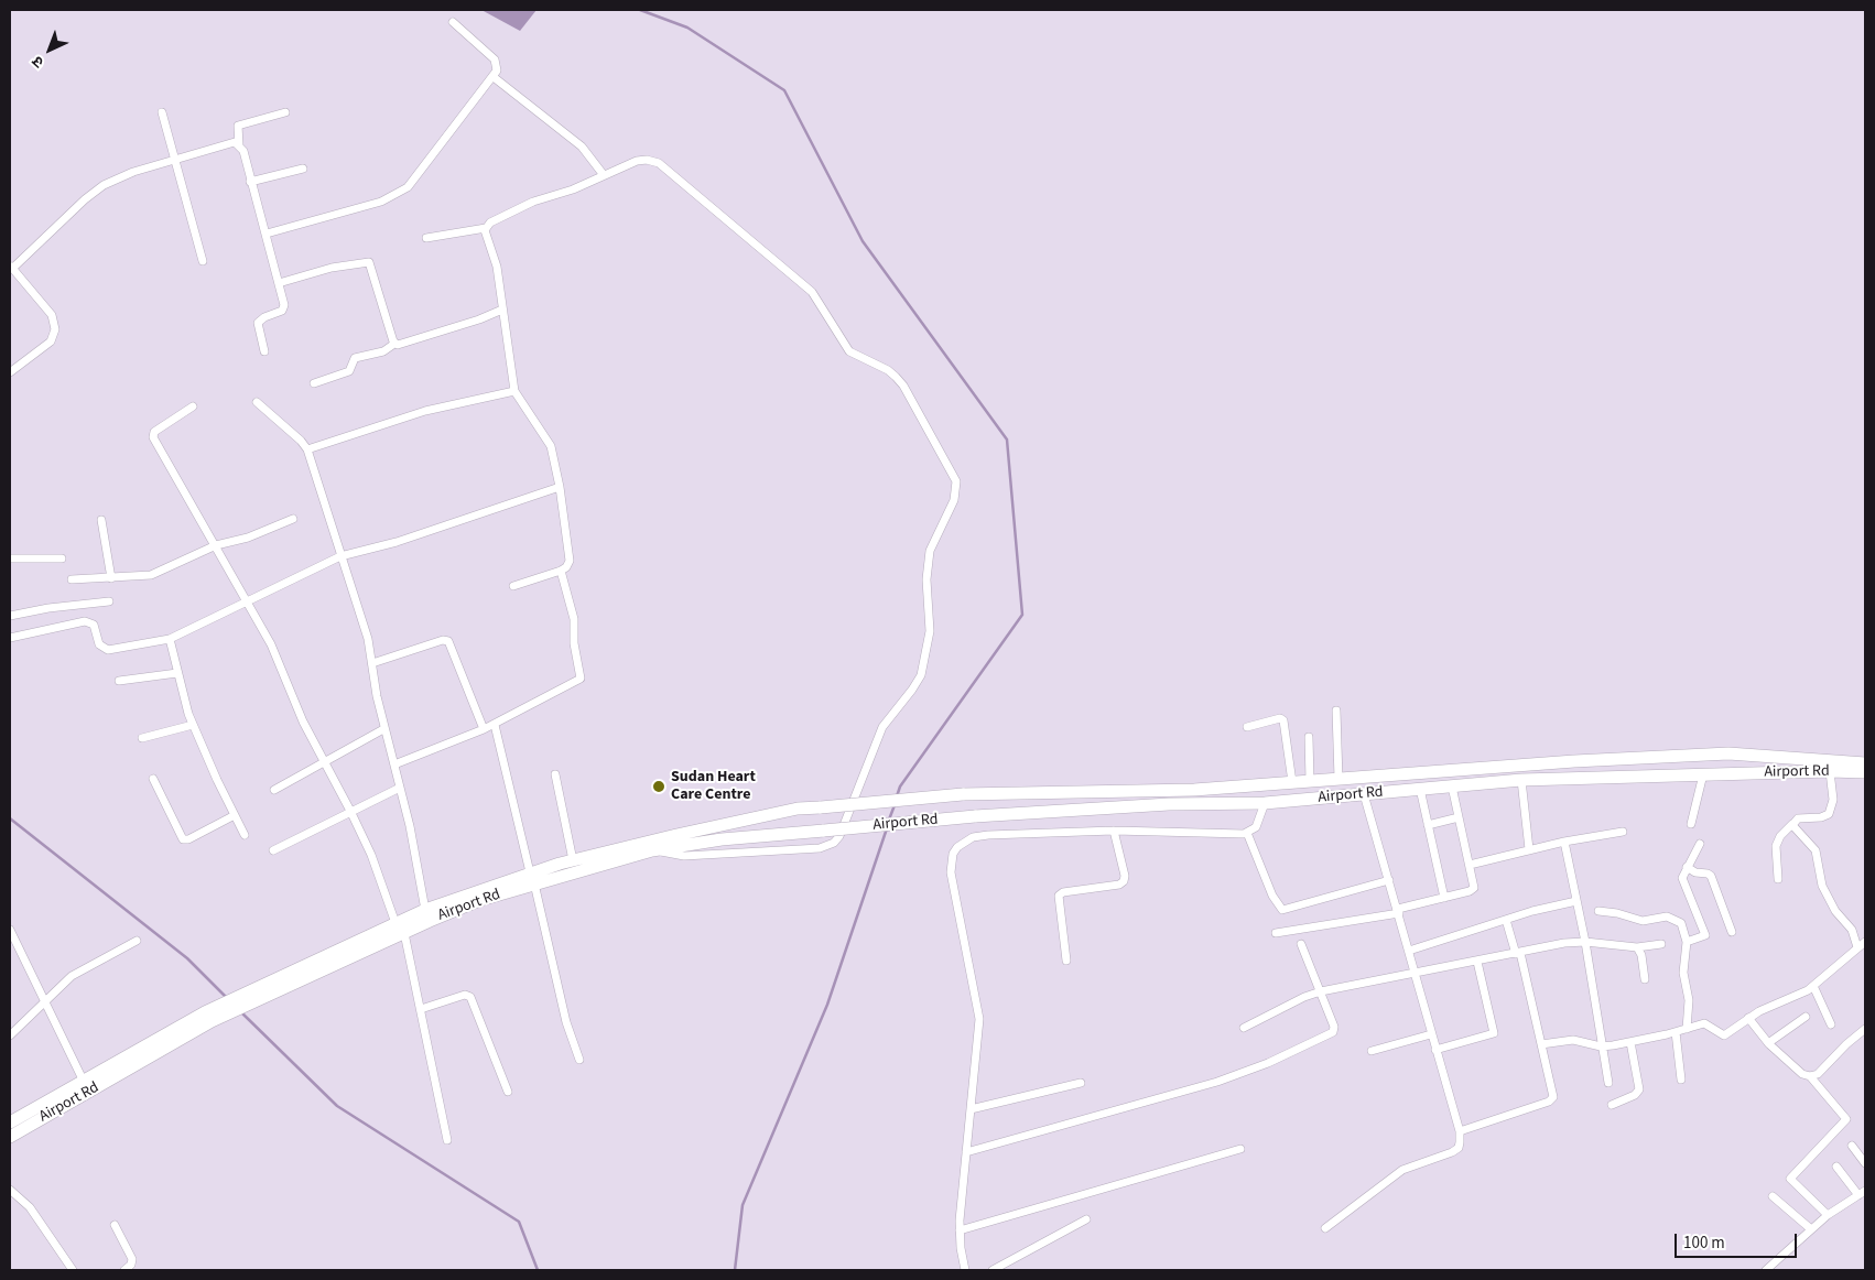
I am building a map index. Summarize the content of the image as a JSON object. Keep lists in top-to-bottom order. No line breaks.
{"streets":{"main road":["Airport Rd"]},"places":["Sudan Heart Care Centre"],"scale_bar":"100 m","north":"bottom left"}
